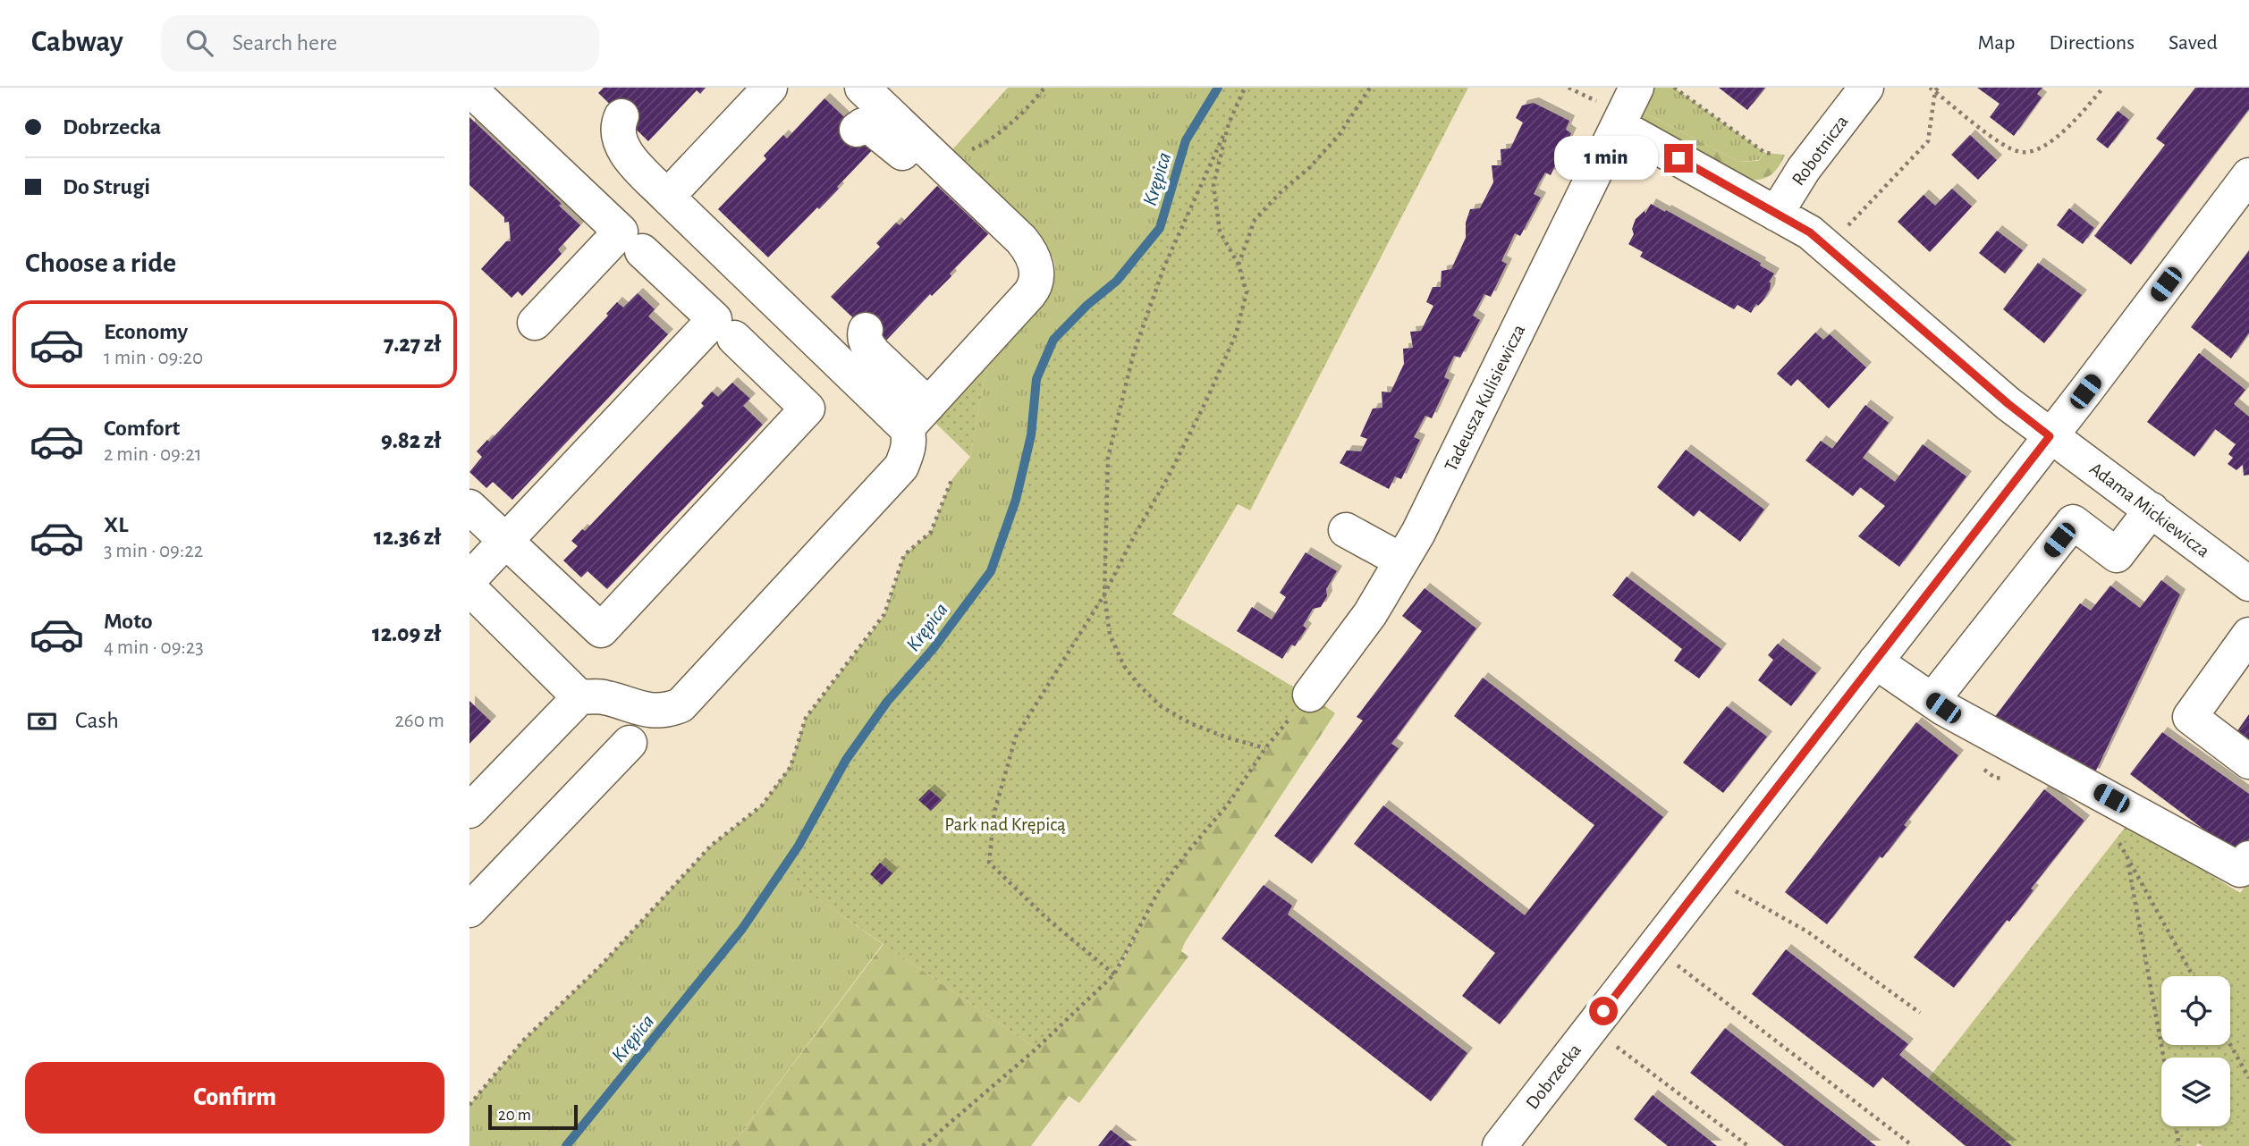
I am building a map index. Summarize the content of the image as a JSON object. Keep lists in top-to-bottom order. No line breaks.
{"streets":{"street":["Robotnicza","Tadeusza Kulisiewicza","Adama Mickiewicza","Dobrzecka"]},"crossings":[["Robotnicza","Adama Mickiewicza"],["Tadeusza Kulisiewicza","Adama Mickiewicza"],["Adama Mickiewicza","Dobrzecka"]],"water":["Krępica"],"parks":["Park nad Krępicą"],"scale_bar":"20 m","page":{"header":"Cabway","search":"Search here","nav":["Map","Directions","Saved"],"banner":["Dobrzecka","Do Strugi"],"bubble":"1 min","heading":"Choose a ride","list":[{"name":"Economy","note":"1 min · 09:20","value":"7.27 zł"},{"name":"Comfort","note":"2 min · 09:21","value":"9.82 zł"},{"name":"XL","note":"3 min · 09:22","value":"12.36 zł"},{"name":"Moto","note":"4 min · 09:23","value":"12.09 zł"}],"pay":["Cash","260 m"],"buttons":"Confirm","scale":"20 m"}}
